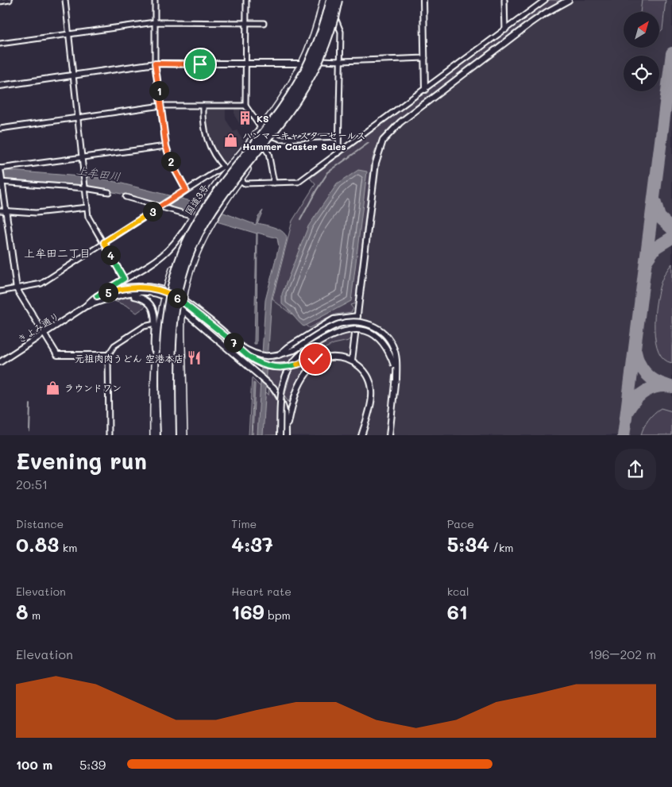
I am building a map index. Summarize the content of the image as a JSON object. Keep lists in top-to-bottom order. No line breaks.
{"streets":{"highway":["国道3号"],"street":["きよみ通り"]},"crossings":[["国道3号","きよみ通り"]],"districts":["上牟田二丁目"],"water":["上牟田川"],"places":{"building":["KS"],"shop":["ハンマーキャスターセールス Hammer Caster Sales","ラウンドワン"],"restaurant":["元祖肉肉うどん 空港本店"]},"north":"top right","page":{"pins":["1","2","3","4","5","6","7"],"heading":["Evening run","20:51"],"stats":[["Distance","0.83 km"],["Time","4:37"],["Pace","5:34 /km"],["Elevation","8 m"],["Heart rate","169 bpm"],["kcal","61"]],"chart":["Elevation","196–202 m"],"list":[{"name":"100 m","note":"5:39"}]}}
